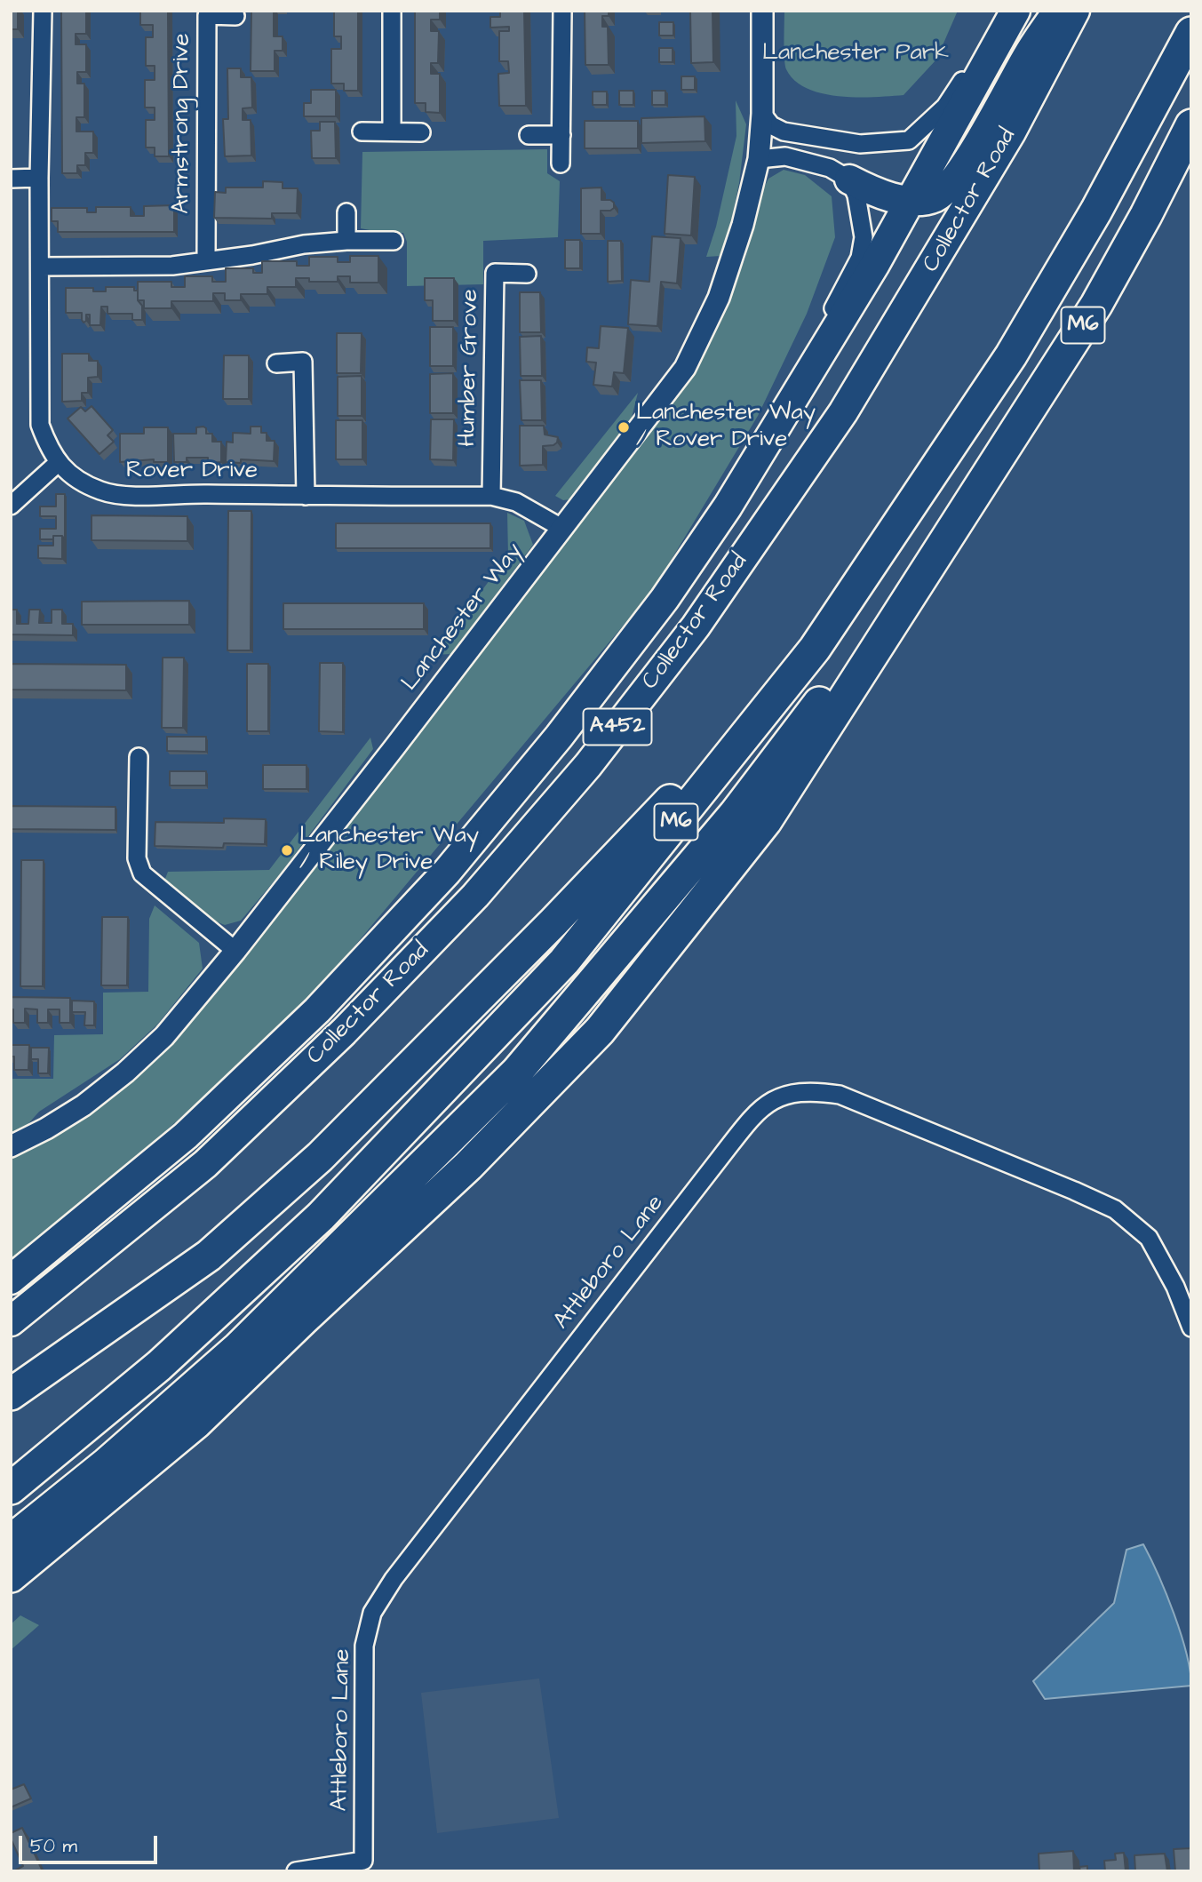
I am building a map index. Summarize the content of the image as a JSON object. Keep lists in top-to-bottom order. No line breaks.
{"streets":{"highway":["Collector Road","M6","A452"],"street":["Armstrong Drive","Humber Grove","Rover Drive","Lanchester Way","Attleboro Lane"]},"crossings":[["Humber Grove","Rover Drive"],["Rover Drive","Lanchester Way"]],"parks":["Lanchester Park"],"places":["Lanchester Way / Rover Drive","Lanchester Way / Riley Drive"],"scale_bar":"50 m"}
